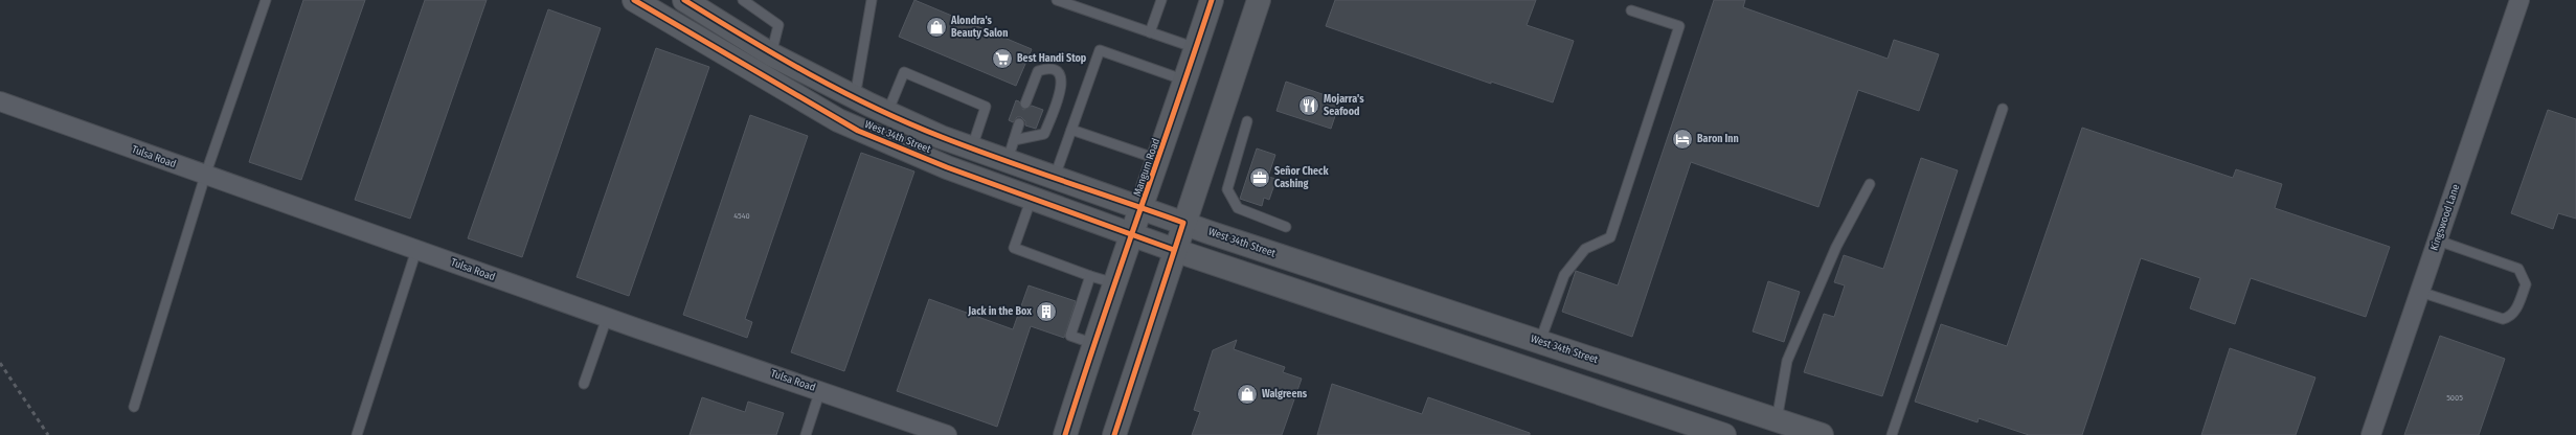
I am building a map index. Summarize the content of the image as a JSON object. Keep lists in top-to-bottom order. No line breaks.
{"streets":{"main road":["West 34th Street","Mangum Road"],"street":["Tulsa Road","Kingswood Lane"]},"crossings":[["West 34th Street","Mangum Road"]],"places":{"shop":["Alondra's Beauty Salon","Walgreens"],"supermarket":["Best Handi Stop"],"restaurant":["Mojarra's Seafood"],"hotel":["Baron Inn"],"office":["Señor Check Cashing"],"building":["Jack in the Box"]},"house_numbers":["4540","5005"]}
